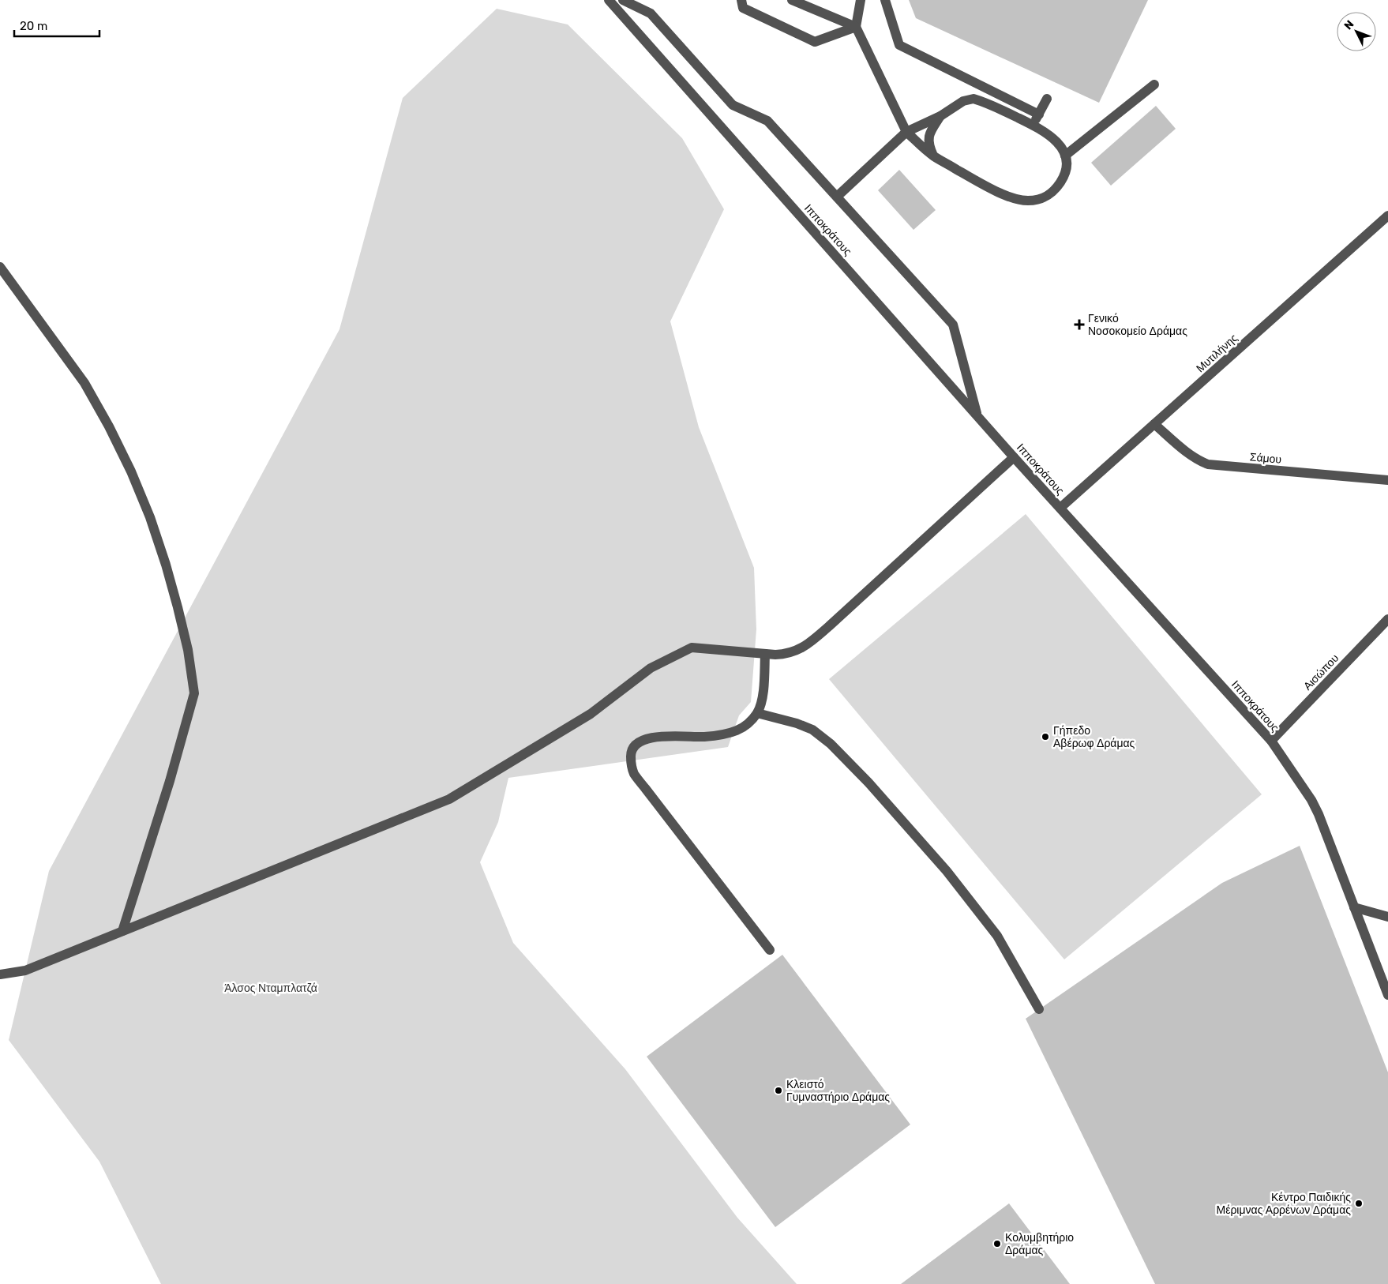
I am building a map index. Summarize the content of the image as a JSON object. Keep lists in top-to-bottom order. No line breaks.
{"streets":{"street":["Ιπποκράτους","Μυτιλήνης","Σάμου","Αισώπου"]},"crossings":[["Ιπποκράτους","Μυτιλήνης"],["Ιπποκράτους","Αισώπου"],["Μυτιλήνης","Σάμου"]],"parks":["Άλσος Νταμπλατζά"],"places":{"health":["Γενικό Νοσοκομείο Δράμας"],"other":["Γήπεδο Αβέρωφ Δράμας","Κλειστό Γυμναστήριο Δράμας","Κέντρο Παιδικής Μέριμνας Αρρένων Δράμας","Κολυμβητήριο Δράμας"]},"scale_bar":"20 m","north":"top left"}
